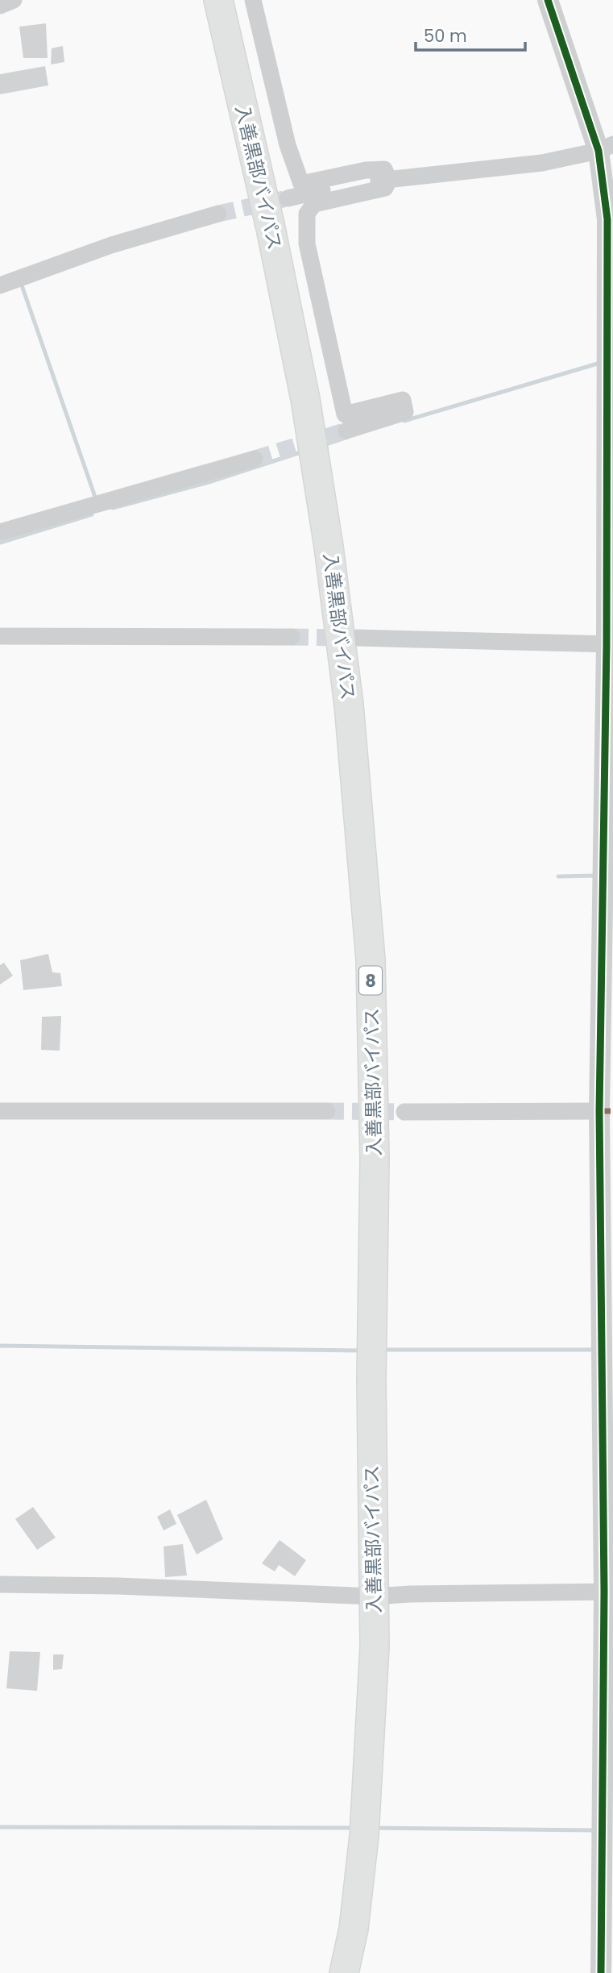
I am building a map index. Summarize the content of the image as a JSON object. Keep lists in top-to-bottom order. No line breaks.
{"streets":{"highway":["入善黒部バイパス","8"]},"scale_bar":"50 m"}
